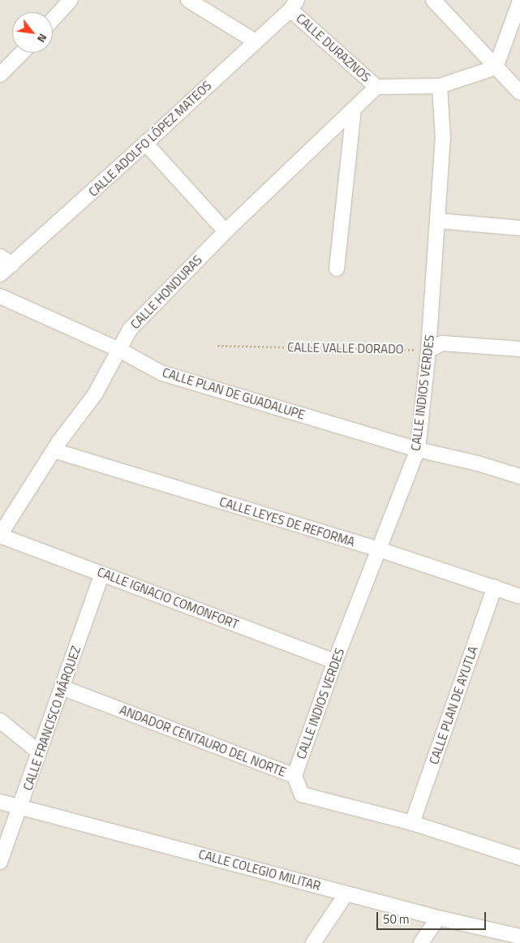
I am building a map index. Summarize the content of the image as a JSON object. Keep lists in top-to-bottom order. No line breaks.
{"streets":{"street":["CALLE DURAZNOS","CALLE ADOLFO LÓPEZ MATEOS","CALLE HONDURAS","CALLE INDIOS VERDES","CALLE PLAN DE GUADALUPE","CALLE LEYES DE REFORMA","CALLE IGNACIO COMONFORT","CALLE PLAN DE AYUTLA","CALLE FRANCISCO MÁRQUEZ","ANDADOR CENTAURO DEL NORTE","CALLE COLEGIO MILITAR"],"path":["CALLE VALLE DORADO"]},"crossings":[["CALLE DURAZNOS","CALLE ADOLFO LÓPEZ MATEOS"],["CALLE DURAZNOS","CALLE HONDURAS"],["CALLE DURAZNOS","CALLE INDIOS VERDES"],["CALLE HONDURAS","CALLE PLAN DE GUADALUPE"],["CALLE HONDURAS","CALLE LEYES DE REFORMA"],["CALLE HONDURAS","CALLE IGNACIO COMONFORT"],["CALLE VALLE DORADO","CALLE INDIOS VERDES"],["CALLE INDIOS VERDES","CALLE PLAN DE GUADALUPE"],["CALLE INDIOS VERDES","CALLE LEYES DE REFORMA"],["CALLE INDIOS VERDES","CALLE IGNACIO COMONFORT"],["CALLE INDIOS VERDES","ANDADOR CENTAURO DEL NORTE"],["CALLE LEYES DE REFORMA","CALLE PLAN DE AYUTLA"],["CALLE IGNACIO COMONFORT","CALLE FRANCISCO MÁRQUEZ"],["CALLE PLAN DE AYUTLA","ANDADOR CENTAURO DEL NORTE"],["CALLE FRANCISCO MÁRQUEZ","ANDADOR CENTAURO DEL NORTE"],["CALLE FRANCISCO MÁRQUEZ","CALLE COLEGIO MILITAR"]],"scale_bar":"50 m","north":"bottom right"}
